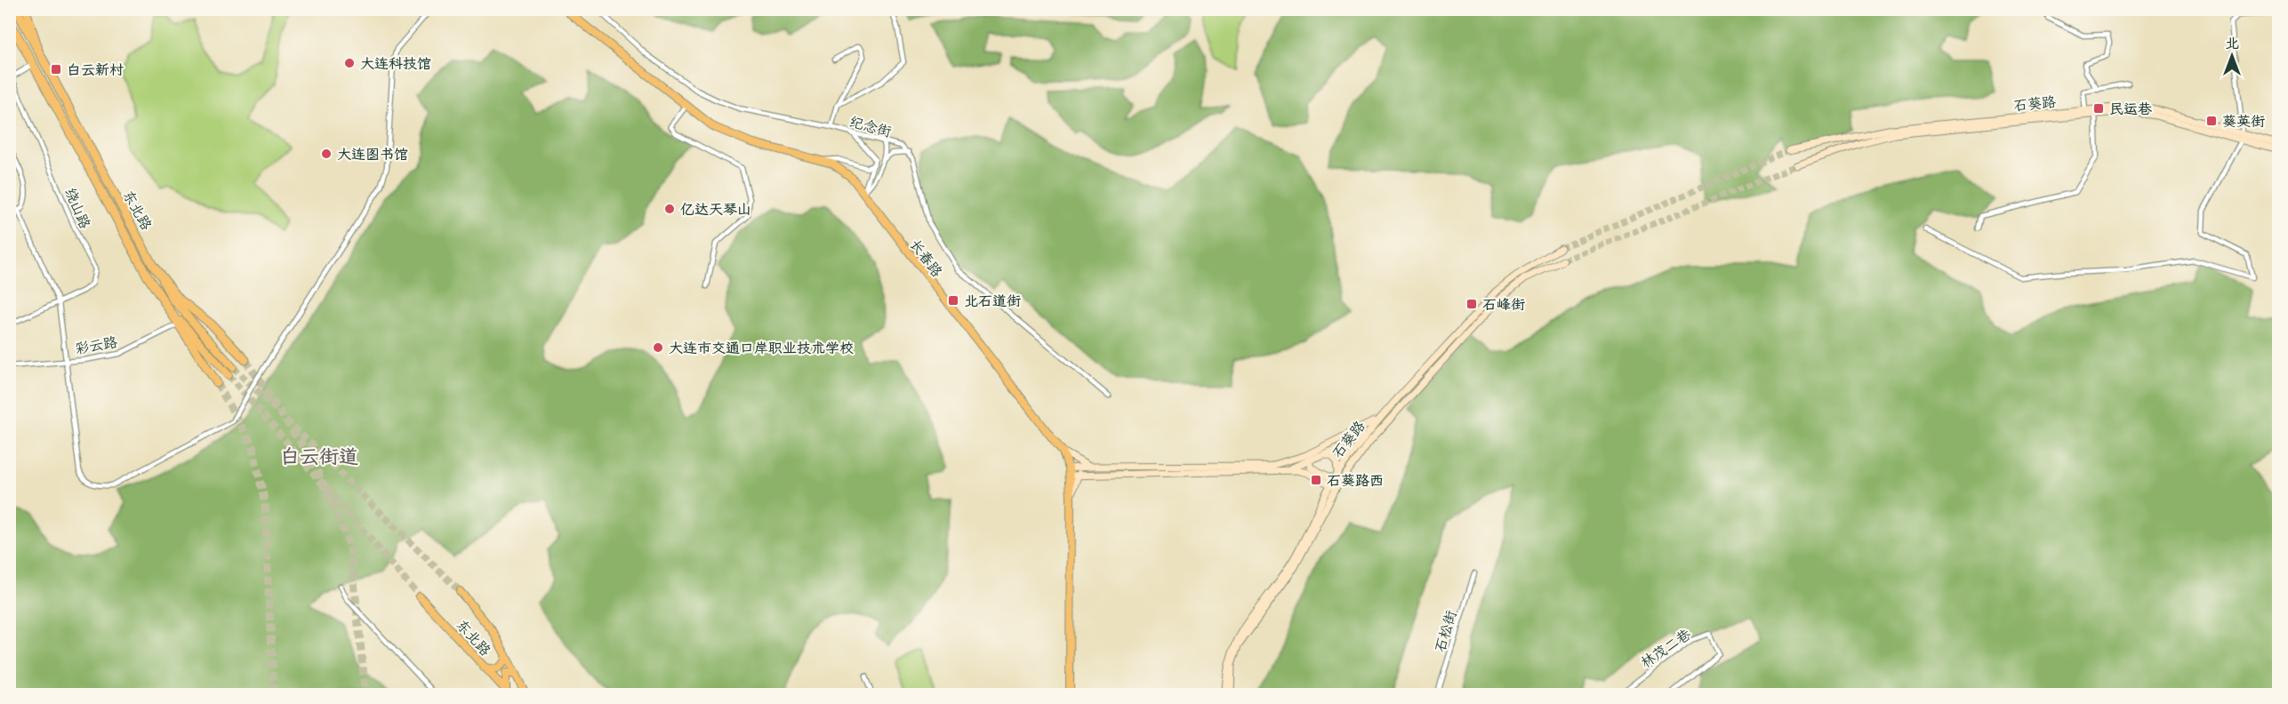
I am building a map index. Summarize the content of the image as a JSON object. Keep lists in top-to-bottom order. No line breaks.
{"streets":{"highway":["东北路"],"main road":["石葵路","长春路"],"street":["纪念街","绕山路","彩云路","石松街","林茂二巷"]},"crossings":[["绕山路","东北路"],["东北路","彩云路"]],"districts":["白云街道"],"places":{"other":["大连科技馆","大连图书馆","亿达天琴山","大连市交通口岸职业技术学校"],"transit":["白云新村","民运巷","葵英街","北石道街","石峰街","石葵路西"]},"north":"top"}
